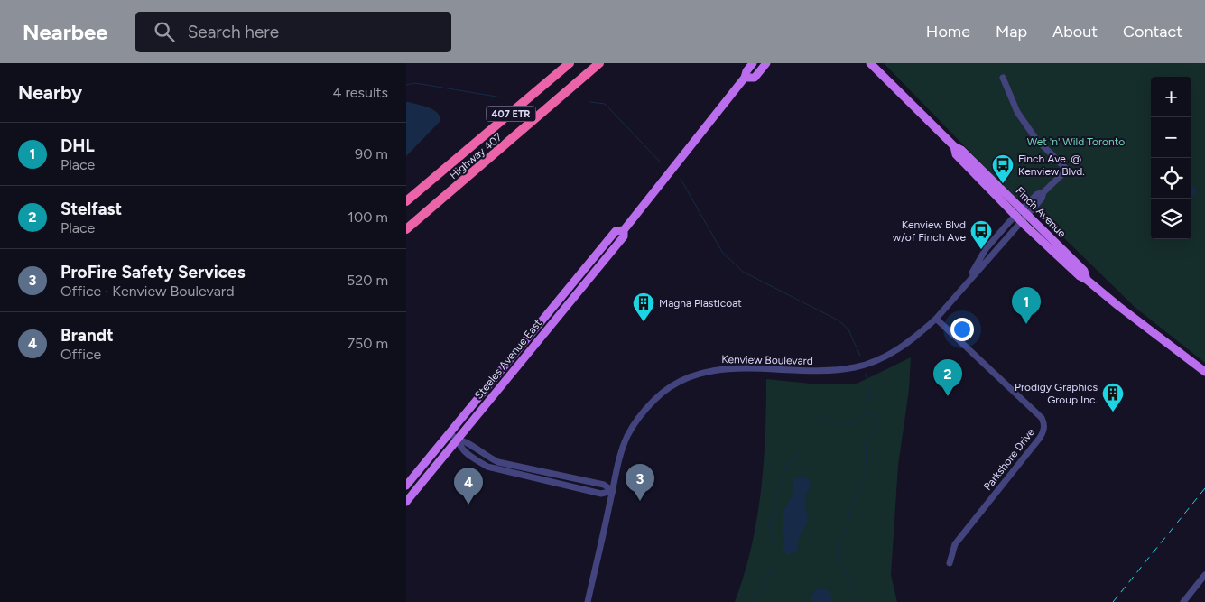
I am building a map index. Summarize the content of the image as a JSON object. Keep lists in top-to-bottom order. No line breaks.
{"streets":{"highway":["407 ETR","Highway 407"],"main road":["Finch Avenue","Steeles Avenue East"],"street":["Kenview Boulevard","Parkshore Drive"]},"crossings":[["Finch Avenue","Kenview Boulevard"],["Kenview Boulevard","Parkshore Drive"]],"parks":["Wet 'n' Wild Toronto"],"places":{"bus stop":["Finch Ave. @ Kenview Blvd.","Kenview Blvd w/of Finch Ave"],"building":["Magna Plasticoat","Prodigy Graphics Group Inc."]},"page":{"header":"Nearbee","search":"Search here","nav":["Home","Map","About","Contact"],"heading":["Nearby","4 results"],"map_buttons":["+","−"],"list":[{"mark":"1","name":"DHL","note":"Place","value":"90 m"},{"mark":"2","name":"Stelfast","note":"Place","value":"100 m"},{"mark":"3","name":"ProFire Safety Services","note":"Office · Kenview Boulevard","value":"520 m"},{"mark":"4","name":"Brandt","note":"Office","value":"750 m"}],"pins":["1","2","3","4"]}}
